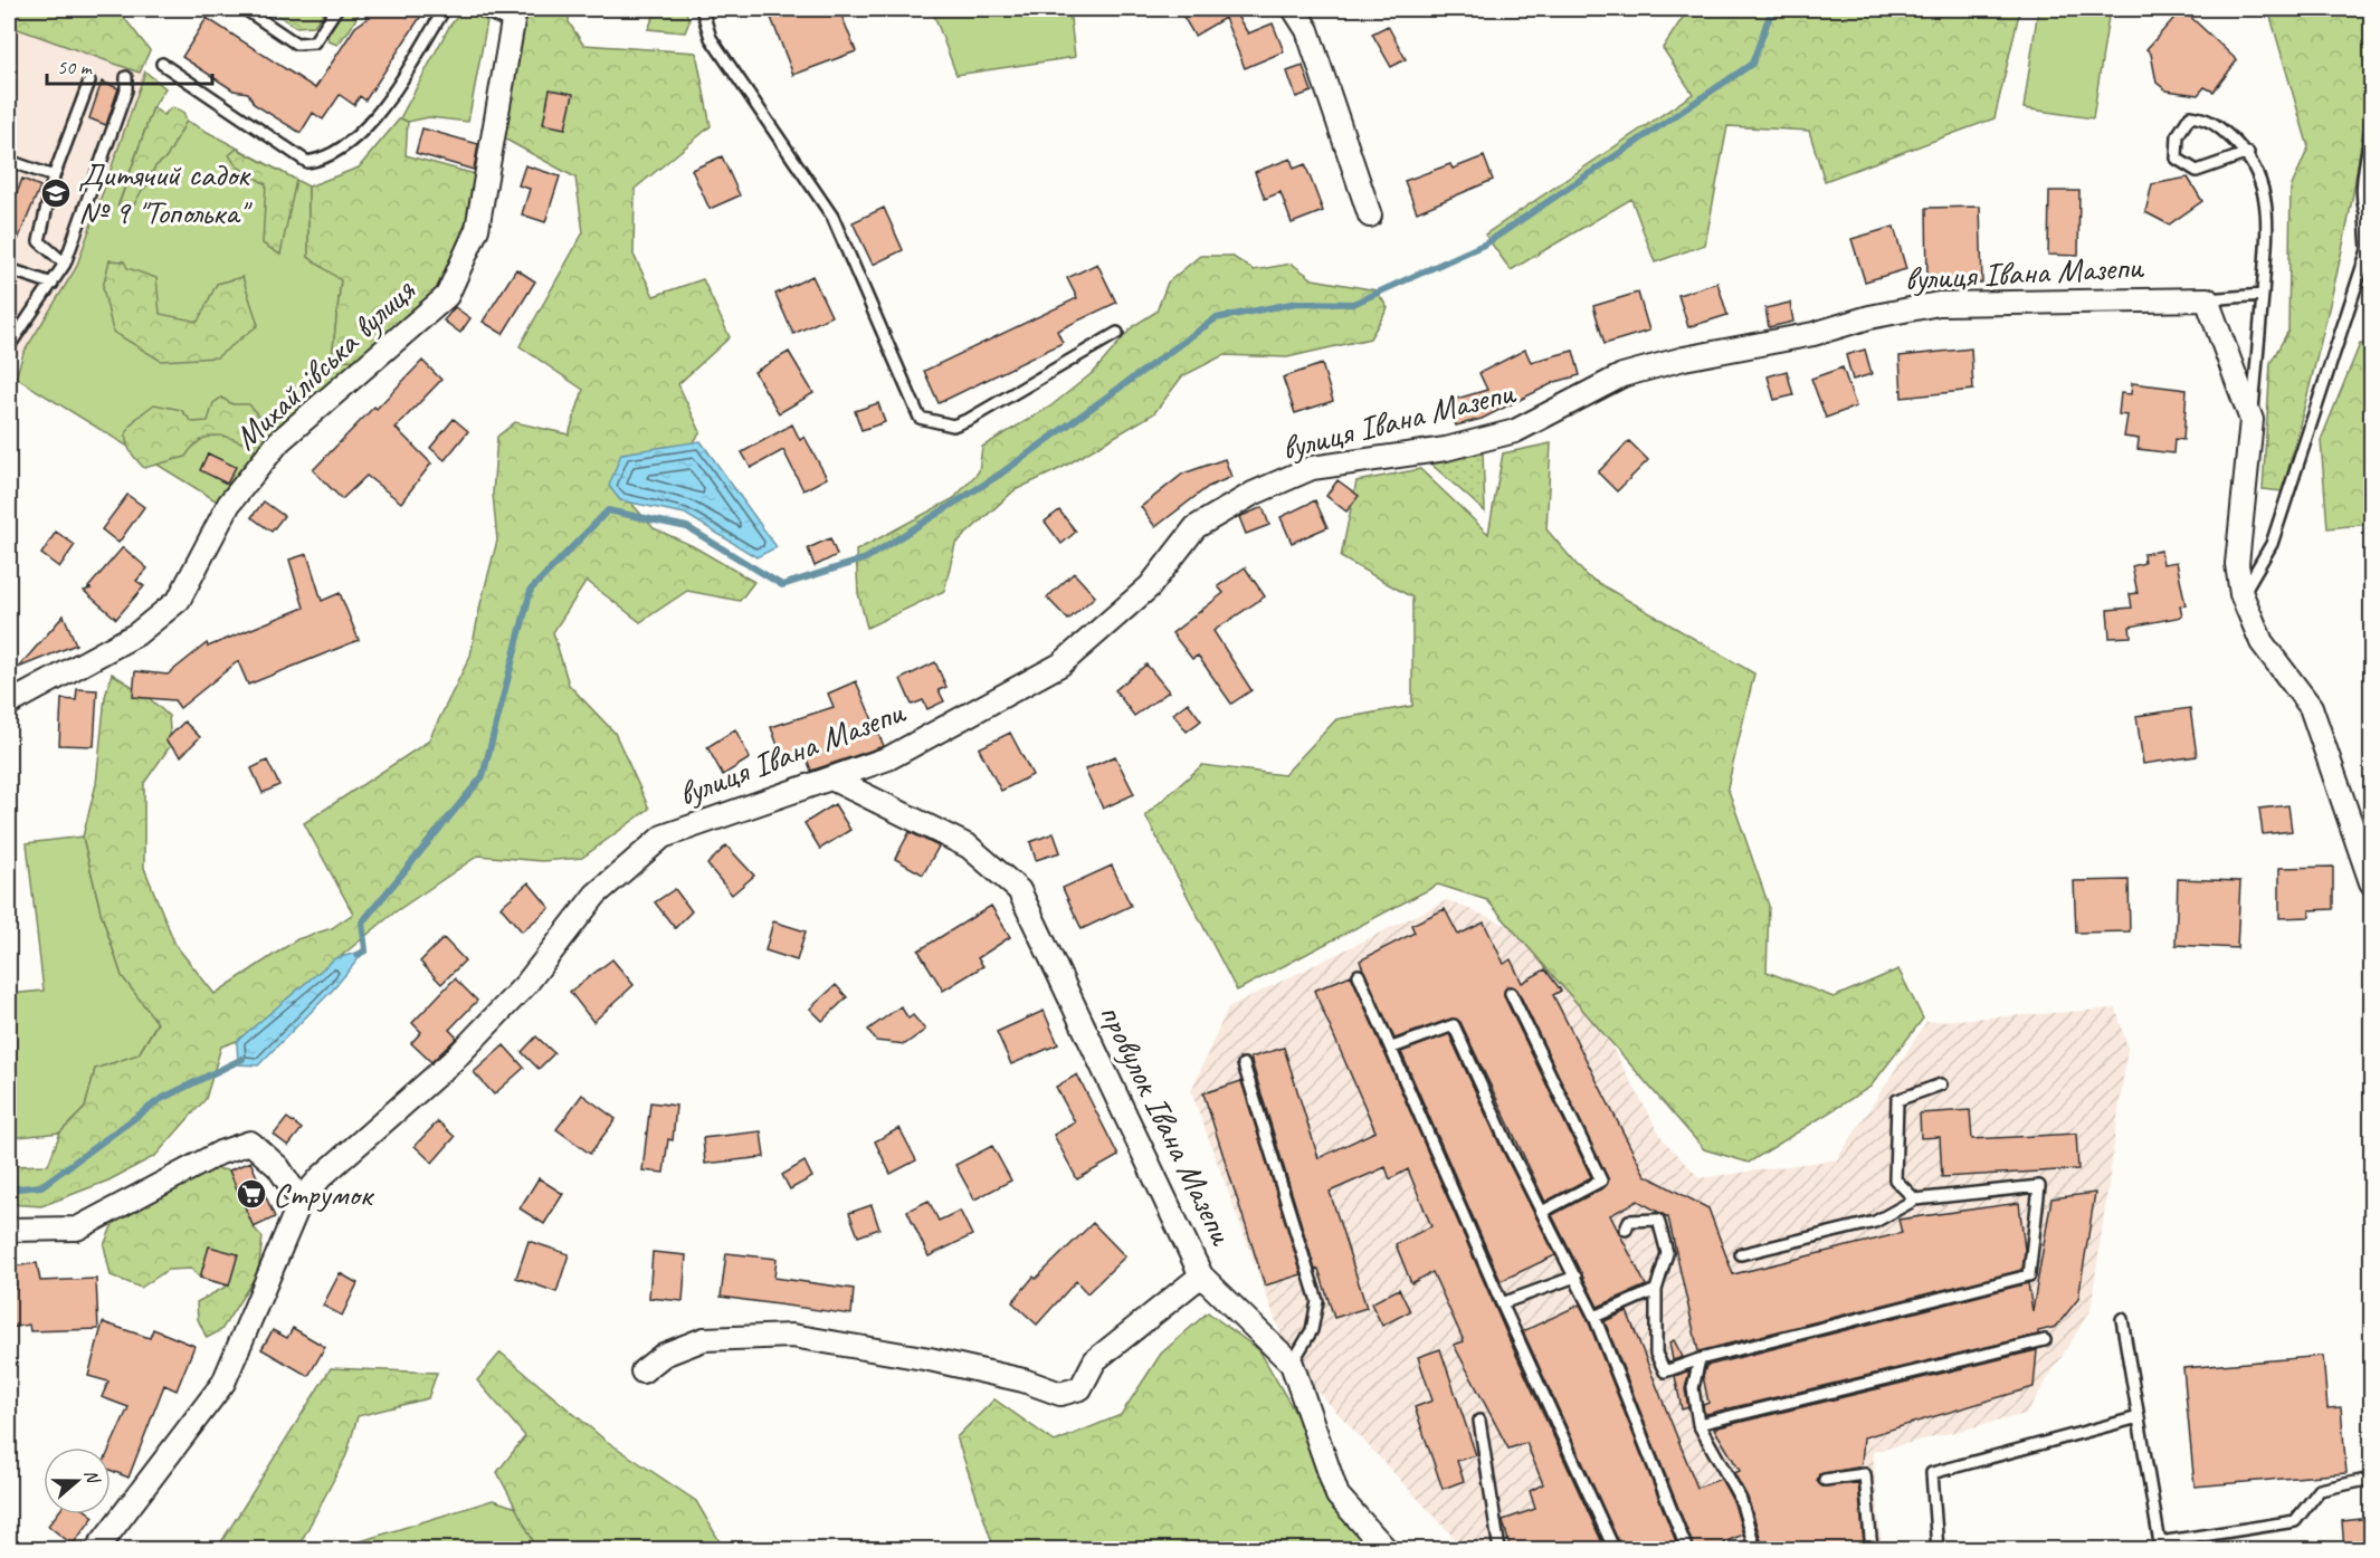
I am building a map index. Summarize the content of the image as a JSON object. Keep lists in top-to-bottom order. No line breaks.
{"streets":{"street":["вулиця Івана Мазепи","Михайлівська вулиця","провулок Івана Мазепи"]},"crossings":[["вулиця Івана Мазепи","провулок Івана Мазепи"]],"places":{"school or university":["Дитячий садок № 9 \"Тополька\""],"supermarket":["Струмок"]},"scale_bar":"50 m","north":"right"}
